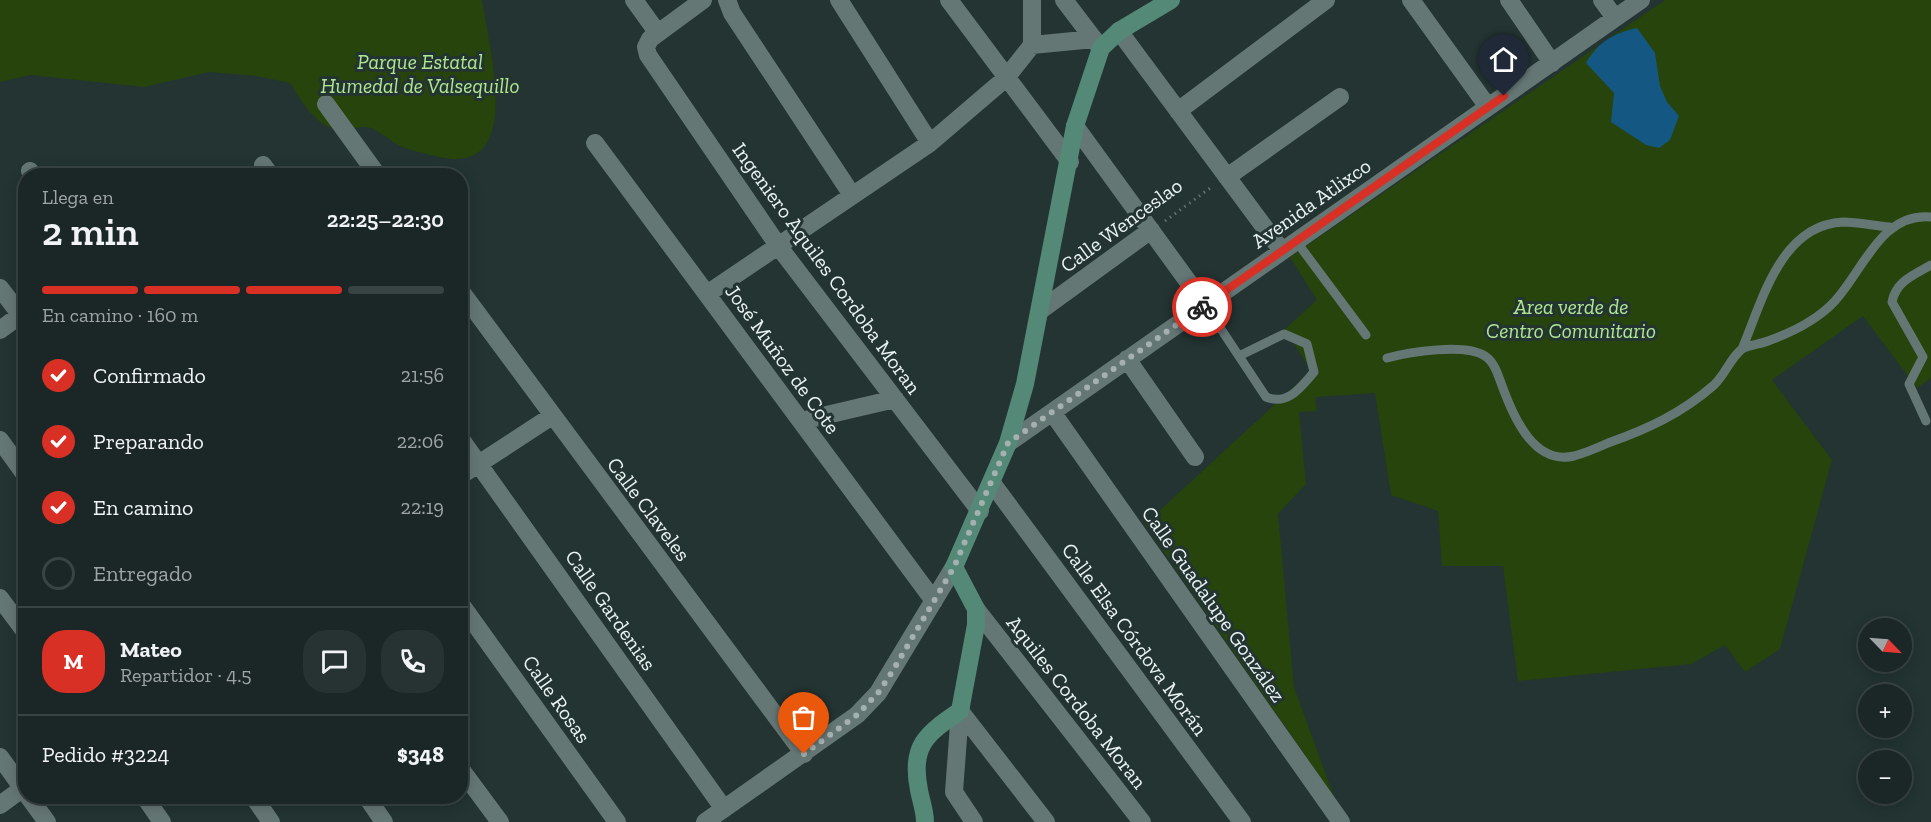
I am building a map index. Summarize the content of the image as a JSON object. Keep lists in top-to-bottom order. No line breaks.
{"streets":{"street":["Avenida Atlixco","Calle Wenceslao","Ingeniero Aquiles Cordoba Moran","José Muñoz de Cote","Calle Claveles","Calle Guadalupe González","Calle Gardenias","Calle Elsa Córdova Morán","Calle Rosas","Aquiles Cordoba Moran"]},"crossings":[["Avenida Atlixco","Calle Guadalupe González"]],"parks":["Parque Estatal Humedal de Valsequillo","Area verde de Centro Comunitario"],"north":"bottom right","page":{"heading":["2 min","Llega en","22:25–22:30"],"panel":["Mateo","Repartidor · 4.5","Pedido #3224","$348"],"bar":"En camino · 160 m","list":[["Confirmado","21:56"],["Preparando","22:06"],["En camino","22:19"],"Entregado"],"map_buttons":["+","−"],"round":"M"}}
